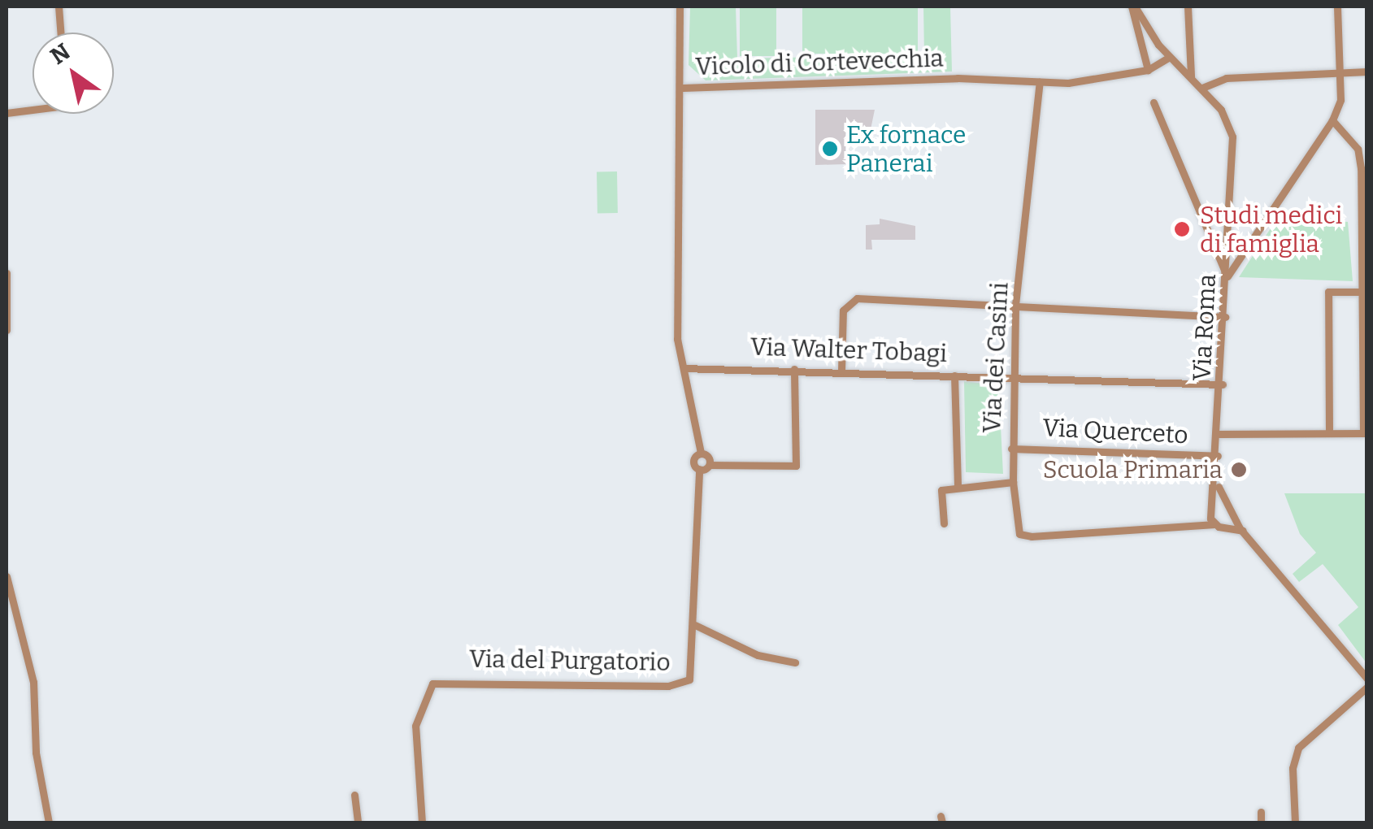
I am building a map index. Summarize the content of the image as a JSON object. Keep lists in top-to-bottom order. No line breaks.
{"streets":{"street":["Vicolo di Cortevecchia","Via Roma","Via Walter Tobagi","Via dei Casini","Via Querceto","Via del Purgatorio"]},"crossings":[["Vicolo di Cortevecchia","Via dei Casini"],["Via Roma","Via Walter Tobagi"],["Via Roma","Via dei Casini"],["Via Roma","Via Querceto"],["Via Walter Tobagi","Via dei Casini"],["Via dei Casini","Via Querceto"]],"places":["Ex fornace Panerai","Studi medici di famiglia","Scuola Primaria"],"north":"top left"}
